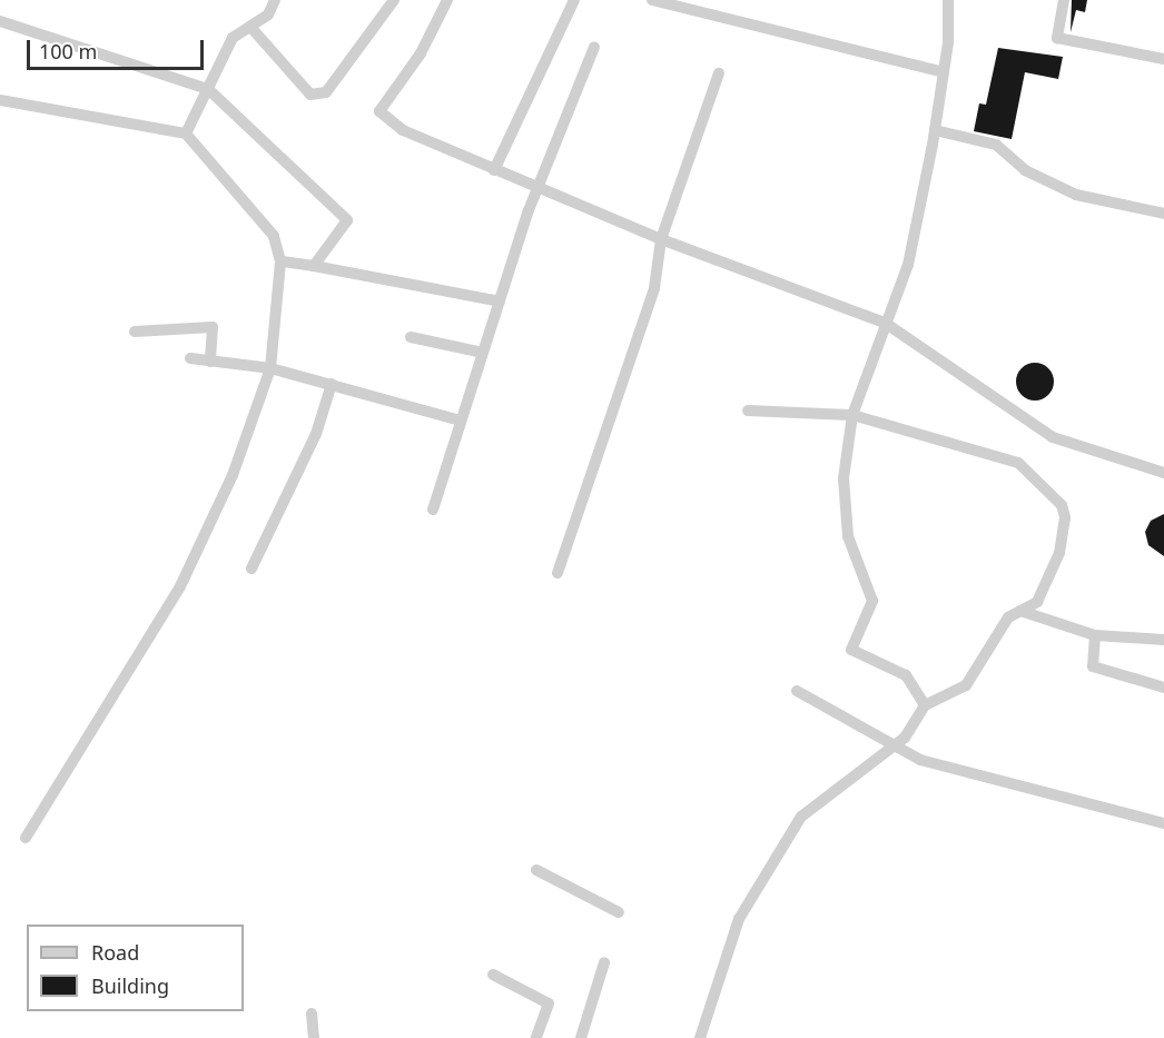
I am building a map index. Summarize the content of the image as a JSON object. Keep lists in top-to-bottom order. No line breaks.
{"legend":["Road","Building"],"scale_bar":"100 m"}
